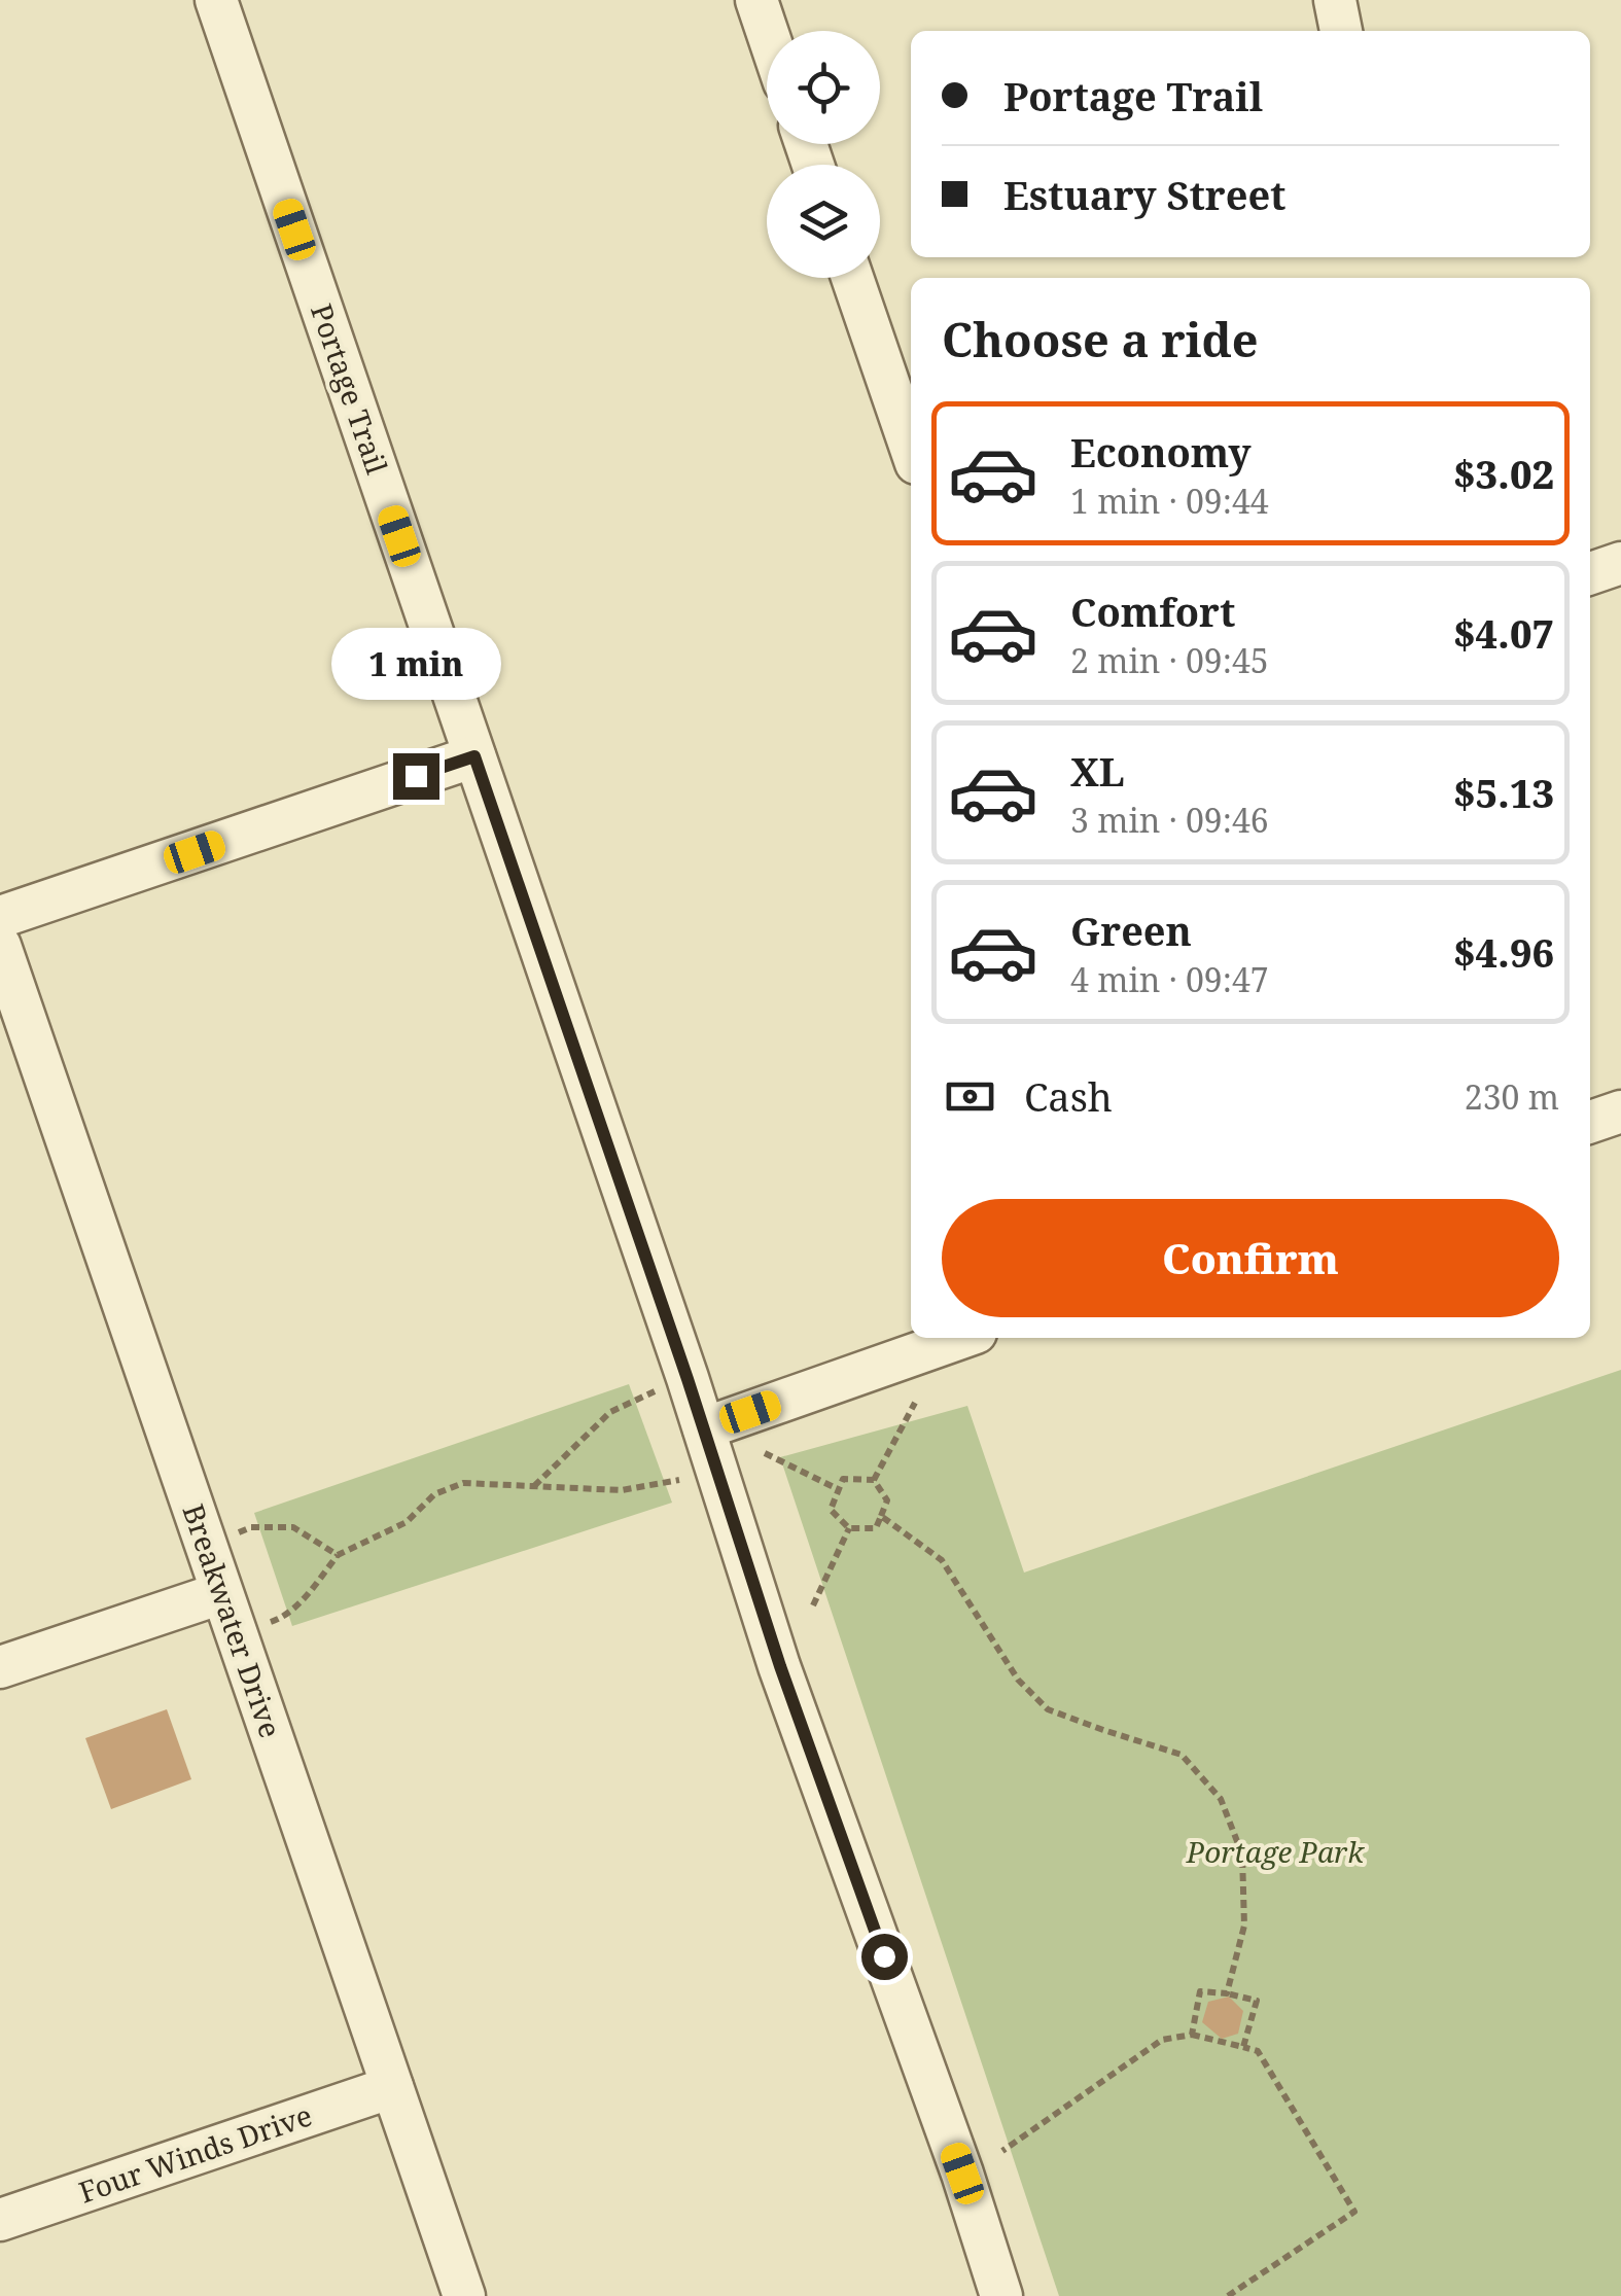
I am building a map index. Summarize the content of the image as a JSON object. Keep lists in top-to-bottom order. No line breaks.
{"streets":{"street":["Portage Trail","Breakwater Drive","Four Winds Drive"]},"crossings":[["Breakwater Drive","Four Winds Drive"]],"parks":["Portage Park"],"page":{"banner":["Portage Trail","Estuary Street"],"heading":"Choose a ride","list":[{"name":"Economy","note":"1 min · 09:44","value":"$3.02"},{"name":"Comfort","note":"2 min · 09:45","value":"$4.07"},{"name":"XL","note":"3 min · 09:46","value":"$5.13"},{"name":"Green","note":"4 min · 09:47","value":"$4.96"}],"bubble":"1 min","pay":["Cash","230 m"],"buttons":"Confirm"}}
